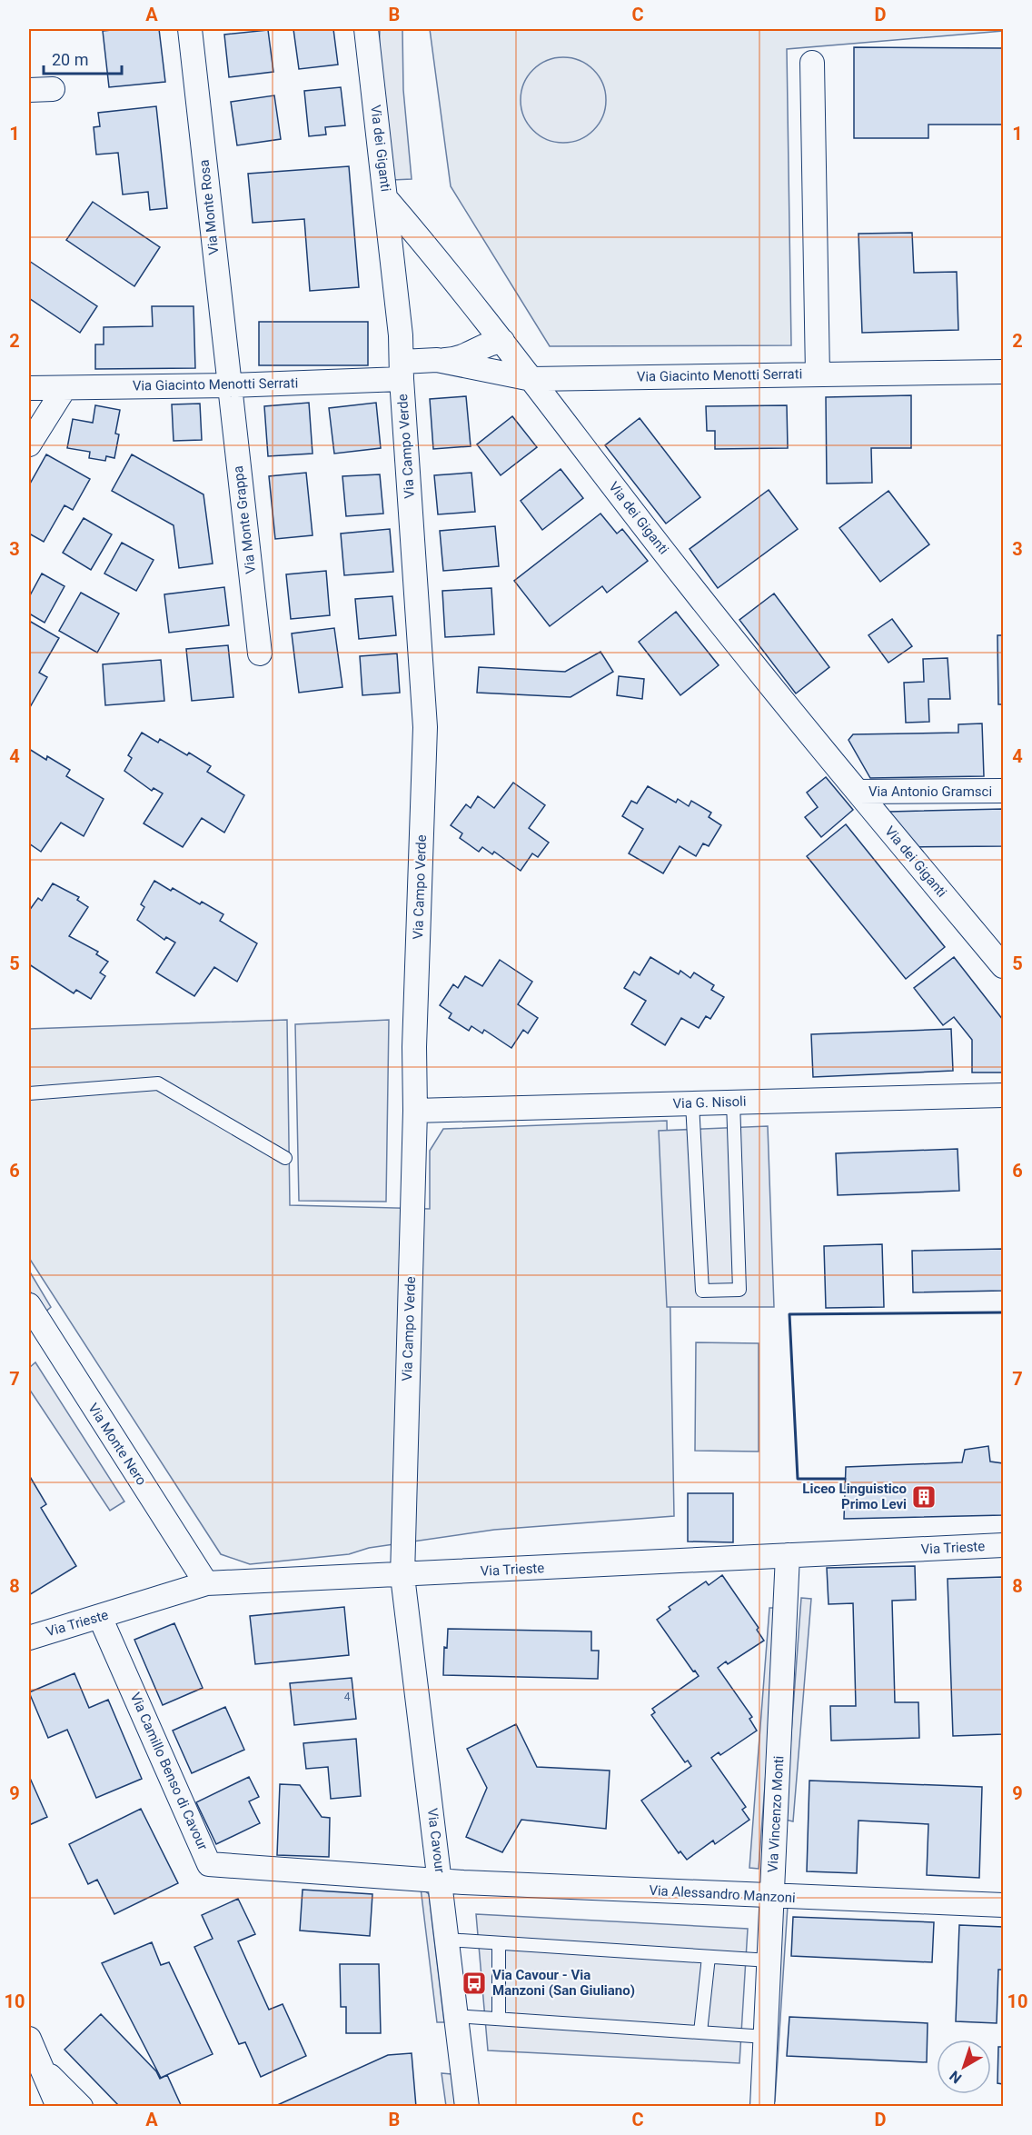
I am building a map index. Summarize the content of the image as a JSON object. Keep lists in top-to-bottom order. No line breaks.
{"streets":{"street":["Via dei Giganti","Via Monte Rosa","Via Giacinto Menotti Serrati","Via Campo Verde","Via Monte Grappa","Via Antonio Gramsci","Via G. Nisoli","Via Monte Nero","Via Trieste","Via Camillo Benso di Cavour","Via Vincenzo Monti","Via Cavour","Via Alessandro Manzoni"]},"crossings":[["Via dei Giganti","Via Giacinto Menotti Serrati"],["Via dei Giganti","Via Campo Verde"],["Via dei Giganti","Via Antonio Gramsci"],["Via Monte Rosa","Via Giacinto Menotti Serrati"],["Via Monte Rosa","Via Monte Grappa"],["Via Giacinto Menotti Serrati","Via Campo Verde"],["Via Giacinto Menotti Serrati","Via Monte Grappa"],["Via Campo Verde","Via G. Nisoli"],["Via Campo Verde","Via Trieste"],["Via Campo Verde","Via Cavour"],["Via Monte Nero","Via Trieste"],["Via Trieste","Via Camillo Benso di Cavour"],["Via Trieste","Via Vincenzo Monti"],["Via Trieste","Via Cavour"],["Via Camillo Benso di Cavour","Via Cavour"],["Via Camillo Benso di Cavour","Via Alessandro Manzoni"],["Via Vincenzo Monti","Via Alessandro Manzoni"],["Via Cavour","Via Alessandro Manzoni"]],"places":{"building":["Liceo Linguistico Primo Levi"],"bus stop":["Via Cavour - Via Manzoni (San Giuliano)"]},"house_numbers":["4"],"scale_bar":"20 m","north":"bottom left","grid":{"columns":["A","B","C","D"],"rows":["1","2","3","4","5","6","7","8","9","10"]}}
